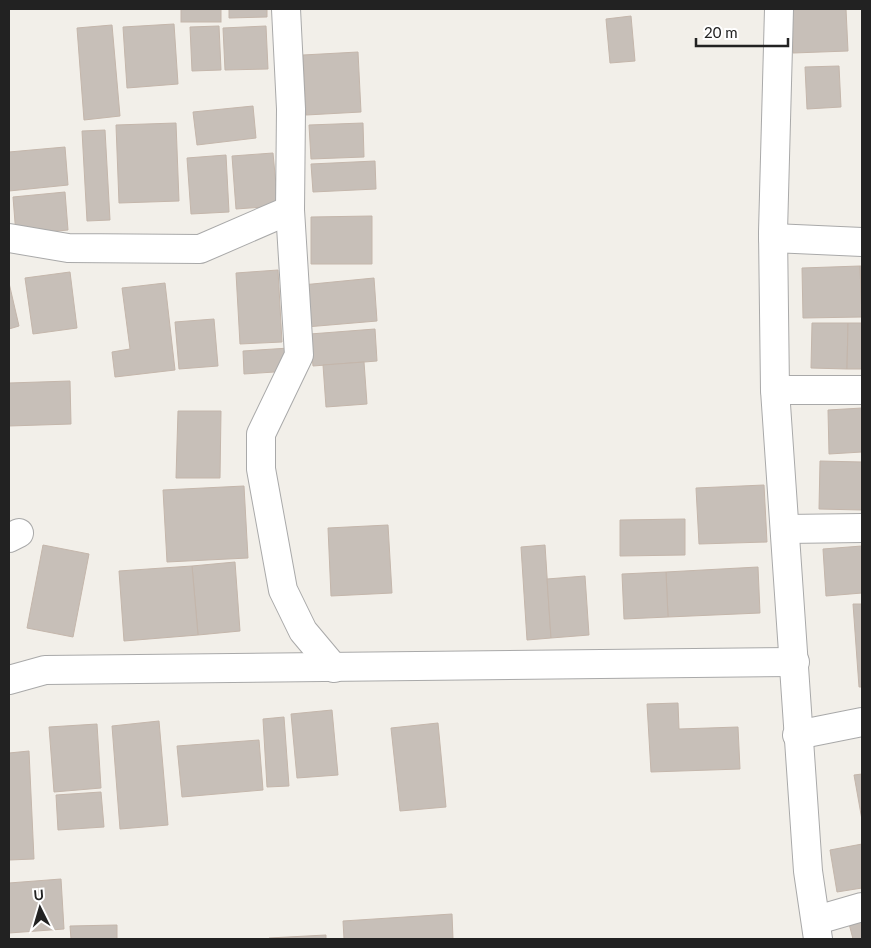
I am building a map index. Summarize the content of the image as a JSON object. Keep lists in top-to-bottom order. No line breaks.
{"scale_bar":"20 m","north":"top"}
